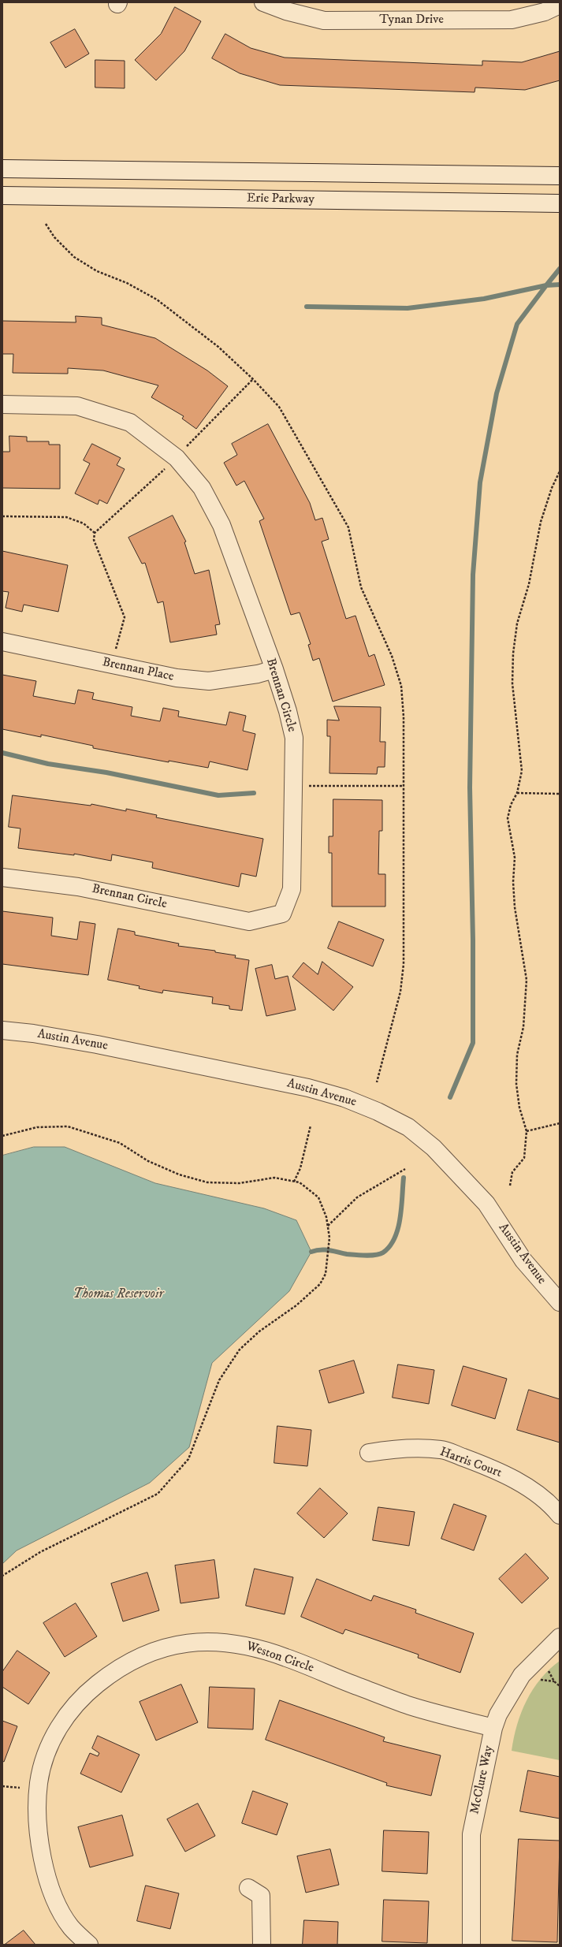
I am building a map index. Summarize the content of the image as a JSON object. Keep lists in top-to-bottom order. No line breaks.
{"streets":{"street":["Tynan Drive","Erie Parkway","Brennan Place","Brennan Circle","Austin Avenue","Harris Court","Weston Circle","McClure Way"]},"crossings":[["Brennan Place","Brennan Circle"],["Weston Circle","McClure Way"]],"water":["Thomas Reservoir"]}
